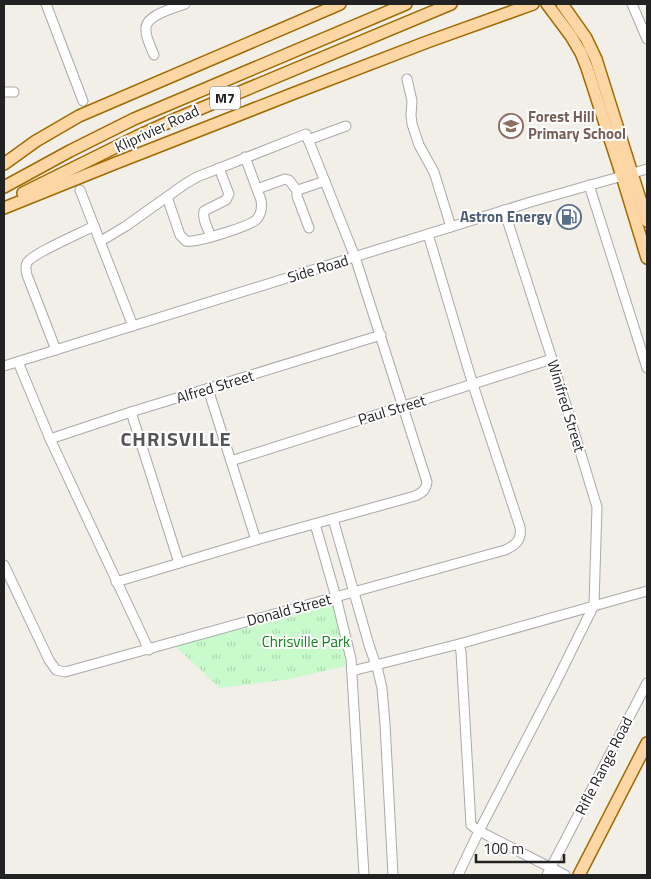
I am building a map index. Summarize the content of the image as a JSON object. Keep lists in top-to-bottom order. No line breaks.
{"streets":{"main road":["M7","Kliprivier Road","Rifle Range Road"],"street":["Side Road","Alfred Street","Winifred Street","Paul Street","Donald Street"]},"crossings":[["Side Road","Winifred Street"],["Winifred Street","Paul Street"],["Paul Street","Donald Street"]],"districts":["CHRISVILLE"],"parks":["Chrisville Park"],"places":{"school or university":["Forest Hill Primary School"],"fuel station":["Astron Energy"]},"scale_bar":"100 m"}
